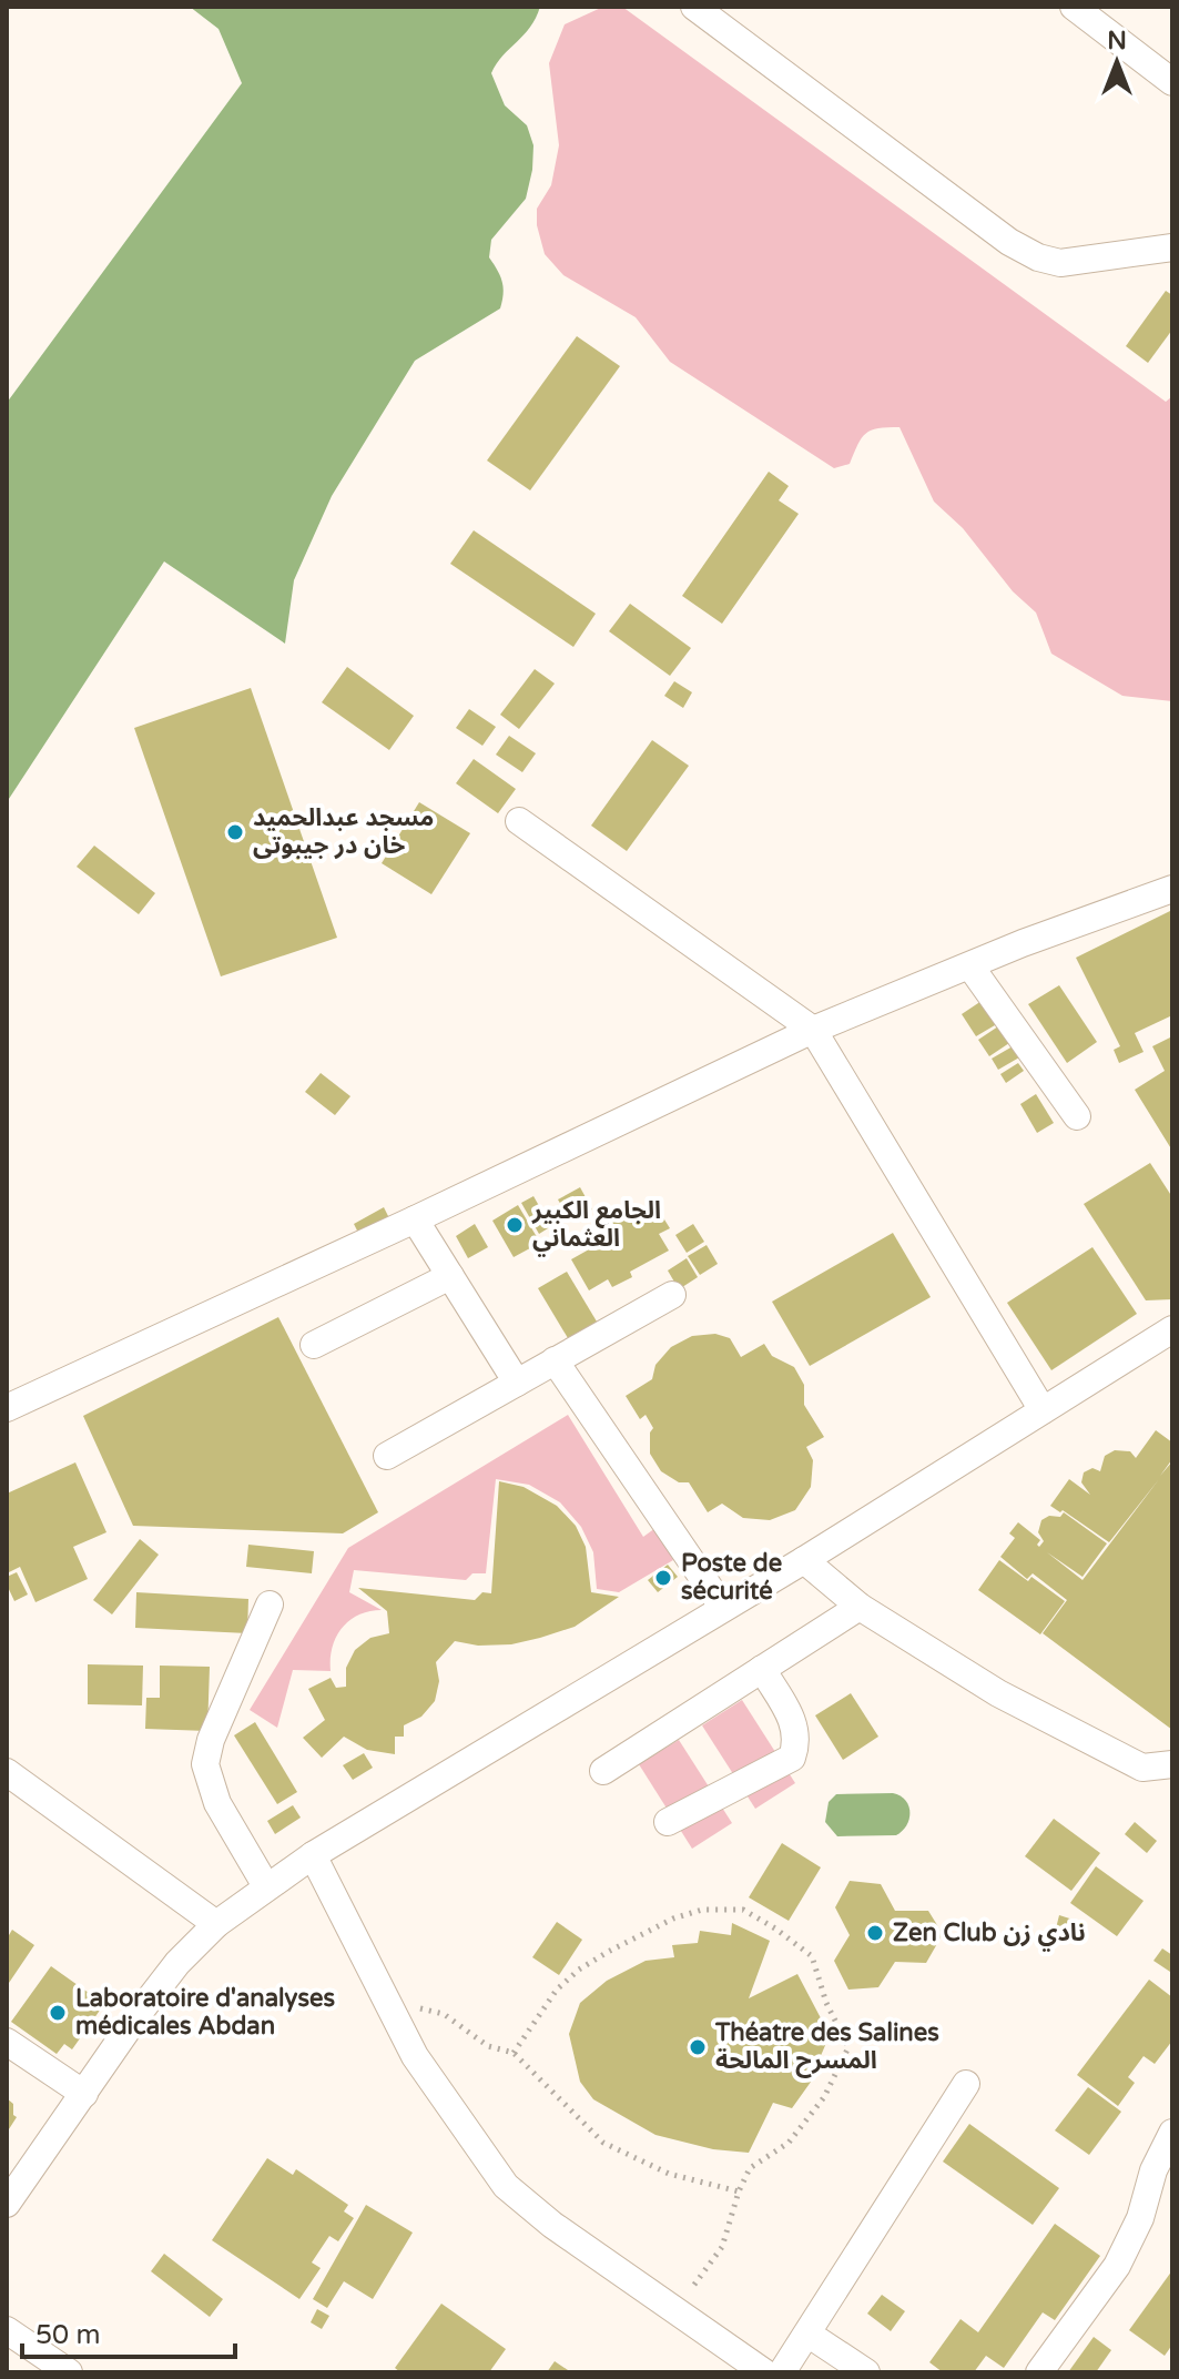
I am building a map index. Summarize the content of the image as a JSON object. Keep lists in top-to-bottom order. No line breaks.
{"places":["مسجد عبدالحمید خان در جیبوتی","الجامع الكبير العثماني","Poste de sécurité","Zen Club نادي زن","Laboratoire d'analyses médicales Abdan","Théatre des Salines المسرح المالحة"],"scale_bar":"50 m","north":"top"}
